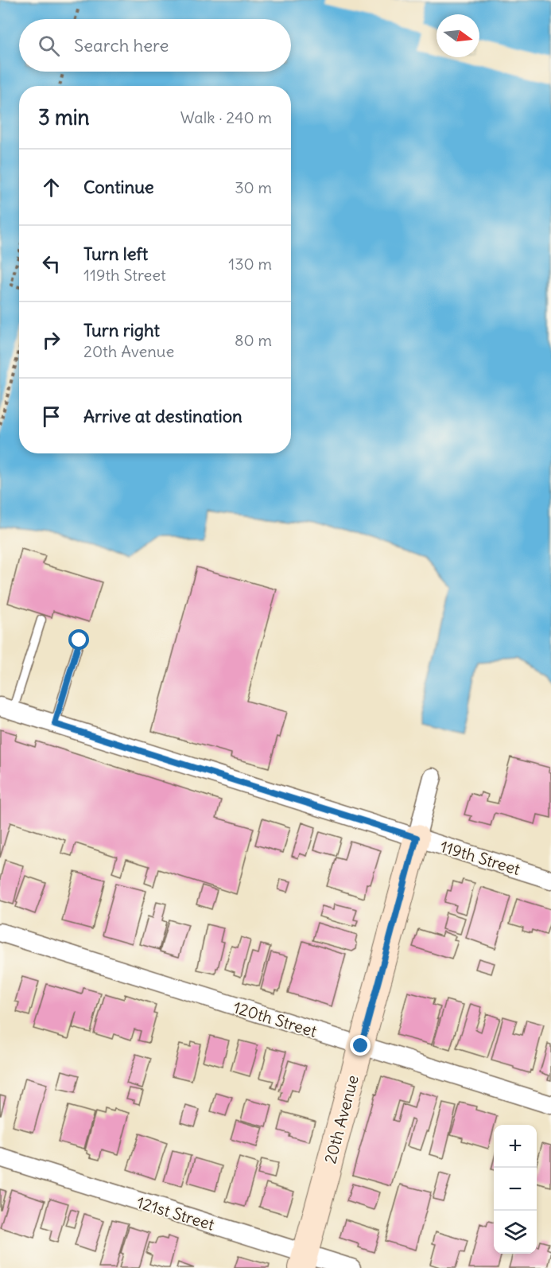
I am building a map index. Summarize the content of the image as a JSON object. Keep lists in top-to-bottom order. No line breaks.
{"streets":{"street":["119th Street","120th Street","20th Avenue","121st Street"]},"crossings":[["119th Street","20th Avenue"],["120th Street","20th Avenue"],["20th Avenue","121st Street"]],"north":"right","page":{"search":"Search here","heading":["3 min","Walk · 240 m"],"list":[["Continue","30 m"],["Turn left","119th Street","130 m"],["Turn right","20th Avenue","80 m"],"Arrive at destination"],"map_buttons":["+","−"]}}
